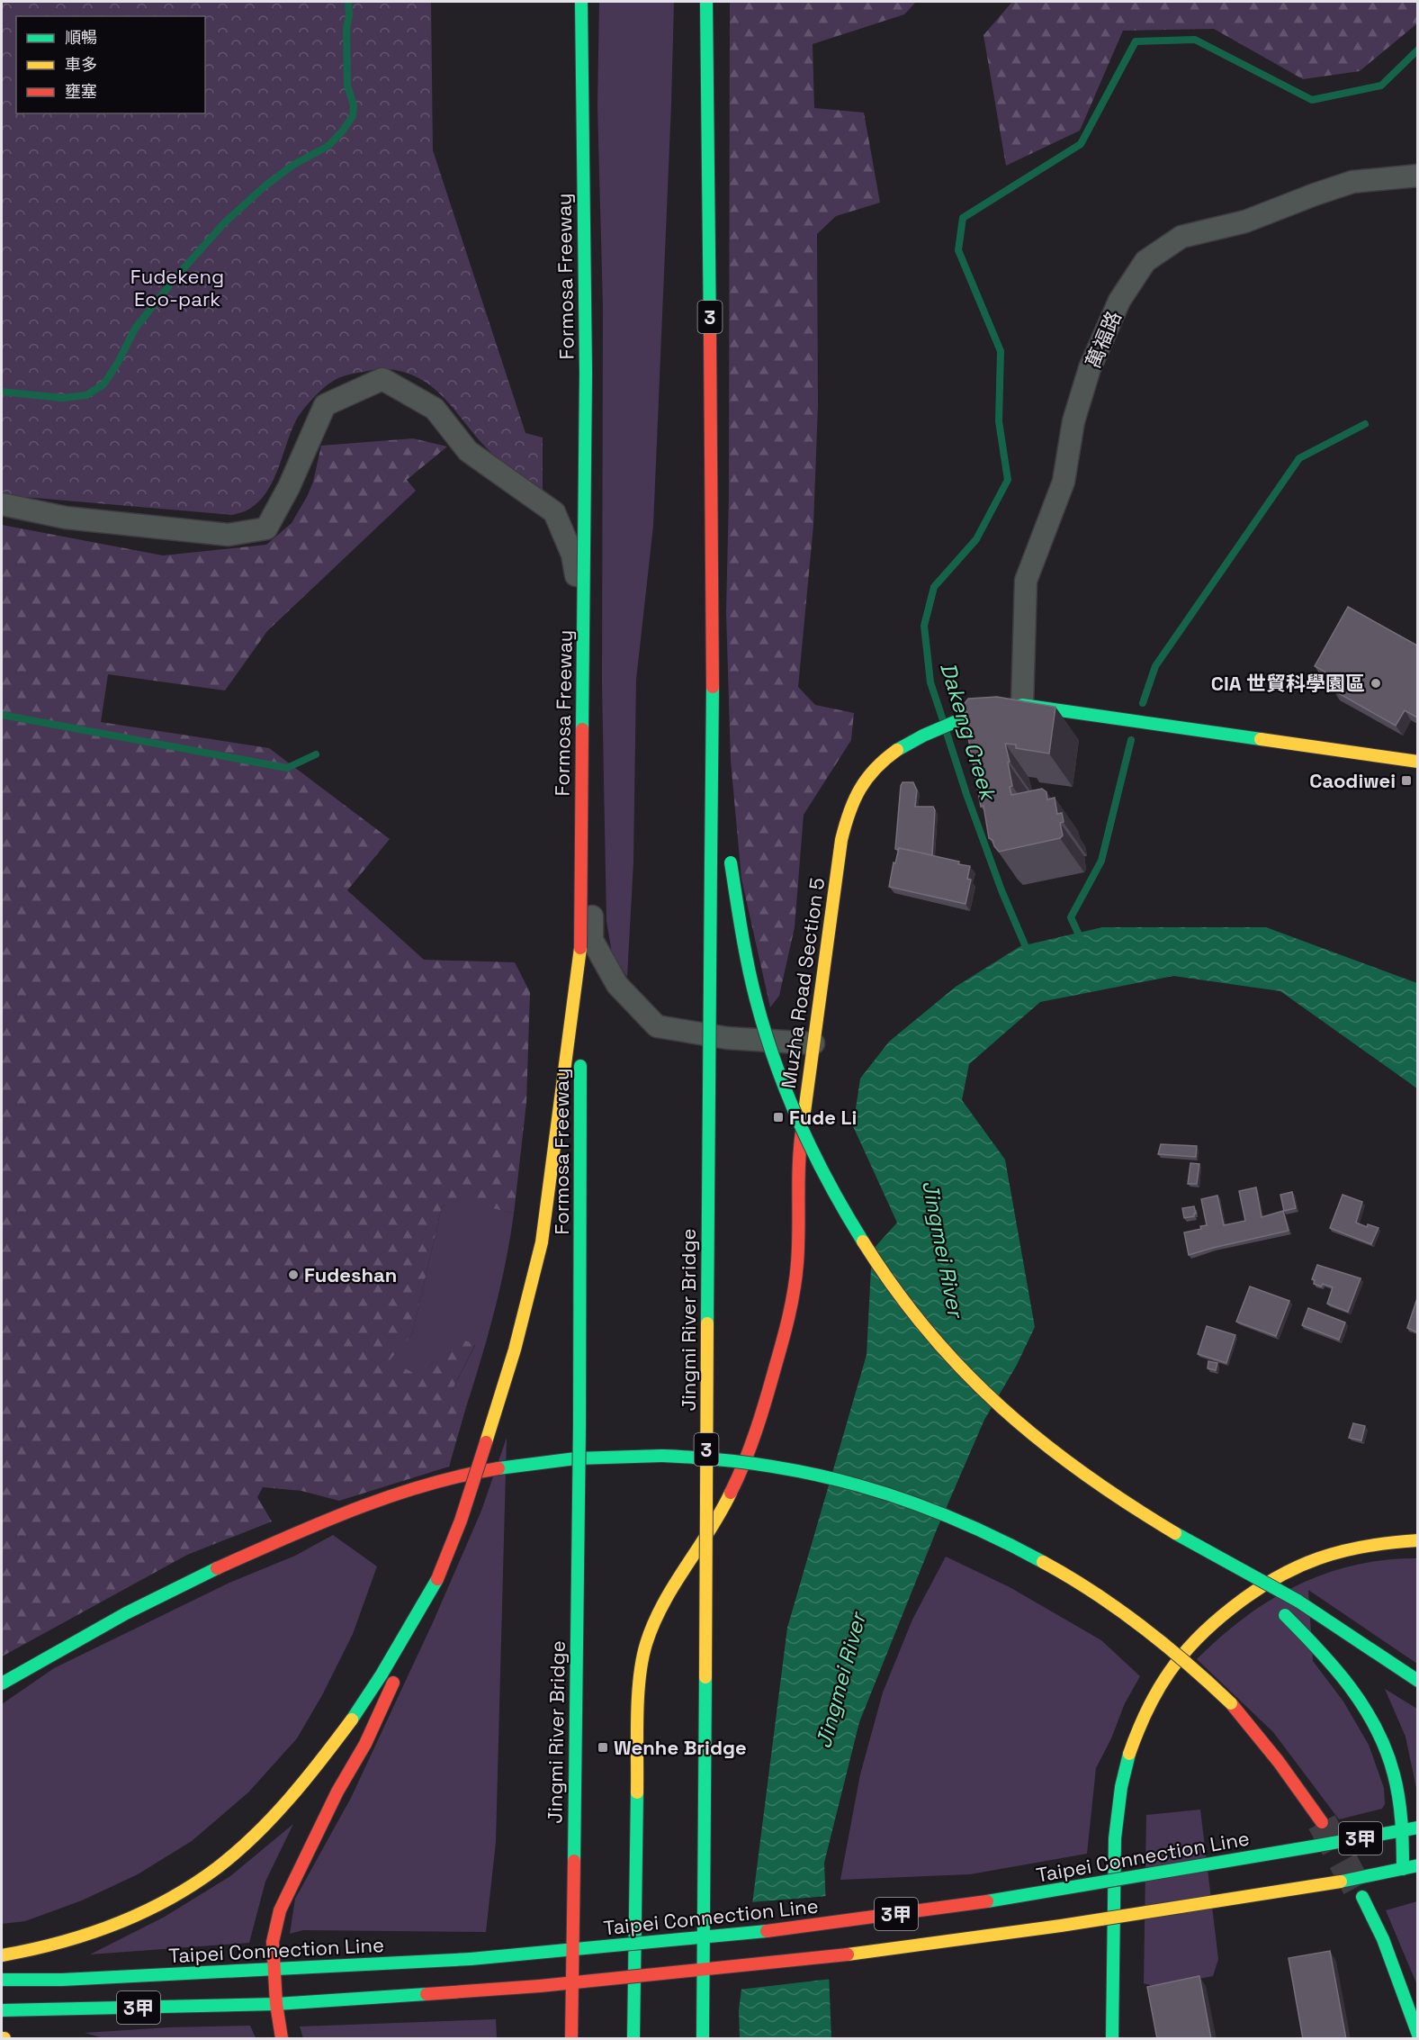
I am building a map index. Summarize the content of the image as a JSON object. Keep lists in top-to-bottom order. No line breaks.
{"streets":{"main road":["Formosa Freeway","3","Muzha Road Section 5","Jingmi River Bridge","3甲","Taipei Connection Line"],"street":["萬福路"]},"crossings":[["Formosa Freeway","Jingmi River Bridge"],["3","Jingmi River Bridge"],["萬福路","Muzha Road Section 5"]],"water":["Dakeng Creek","Jingmei River"],"parks":["Fudekeng Eco-park"],"places":{"other":["CIA 世貿科學園區","Fudeshan"],"transit":["Caodiwei","Fude Li","Wenhe Bridge"]},"legend":["順暢","車多","壅塞"]}
